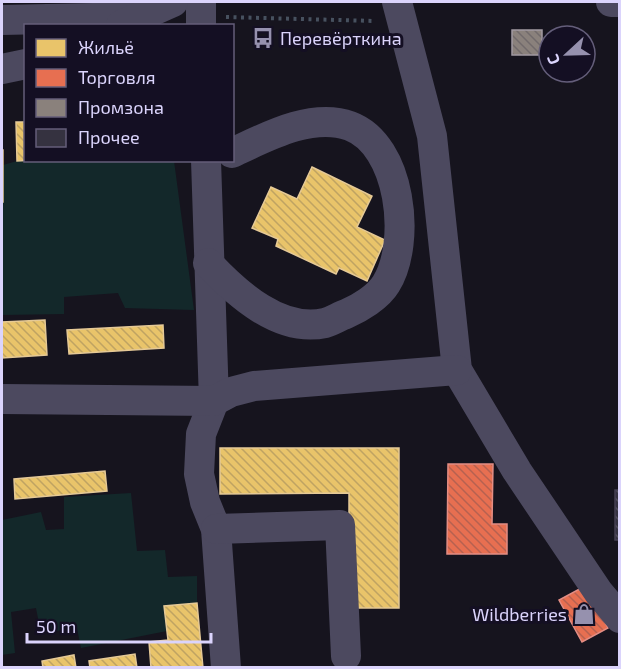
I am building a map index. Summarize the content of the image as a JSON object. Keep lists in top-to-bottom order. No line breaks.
{"places":{"bus stop":["Перевёрткина"],"shop":["Wildberries"]},"legend":["Жильё","Торговля","Промзона","Прочее"],"scale_bar":"50 m","north":"left"}
